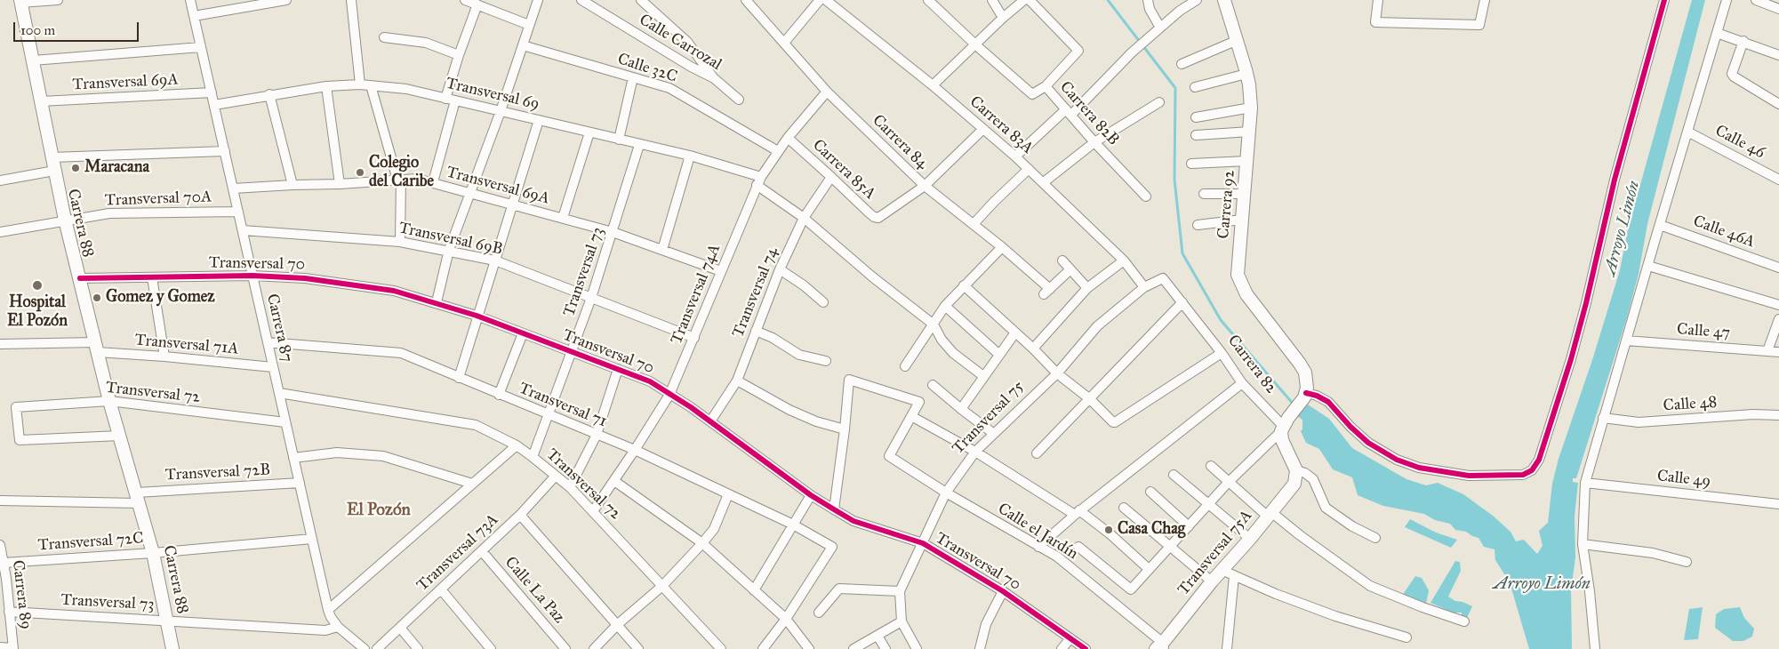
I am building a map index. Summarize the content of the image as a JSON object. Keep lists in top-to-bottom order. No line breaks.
{"streets":{"street":["Calle Carrozal","Calle 32C","Transversal 69A","Transversal 69","Carrera 82B","Carrera 83A","Carrera 84","Calle 46","Carrera 85A","Transversal 70A","Carrera 92","Carrera 88","Calle 46A","Transversal 69B","Transversal 70","Transversal 73","Transversal 74","Transversal 74A","Carrera 87","Calle 47","Transversal 71A","Carrera 82","Transversal 72","Calle 48","Transversal 71","Transversal 75","Transversal 72B","Calle 49","Calle el Jardín","Transversal 72C","Transversal 73A","Transversal 75A","Calle La Paz","Carrera 89"]},"crossings":[["Calle 32C","Transversal 74A"],["Transversal 69A","Carrera 88"],["Transversal 69A","Transversal 73"],["Transversal 69A","Transversal 74A"],["Transversal 69A","Carrera 87"],["Transversal 69","Transversal 73"],["Transversal 69","Transversal 74"],["Transversal 69","Transversal 74A"],["Transversal 69","Carrera 87"],["Carrera 83A","Transversal 75"],["Carrera 84","Carrera 85A"],["Carrera 84","Transversal 74A"],["Carrera 85A","Transversal 74"],["Carrera 85A","Transversal 74A"],["Transversal 70A","Carrera 88"],["Transversal 70A","Carrera 87"],["Carrera 88","Transversal 70"],["Carrera 88","Transversal 73"],["Carrera 88","Transversal 71A"],["Carrera 88","Transversal 72"],["Carrera 88","Transversal 72B"],["Carrera 88","Transversal 72C"],["Transversal 69B","Transversal 73"],["Transversal 69B","Transversal 74A"],["Transversal 69B","Carrera 87"],["Transversal 70","Transversal 73"],["Transversal 70","Transversal 74"],["Transversal 70","Transversal 74A"],["Transversal 70","Carrera 87"],["Transversal 70","Transversal 75"],["Transversal 73","Carrera 87"],["Transversal 73","Transversal 72"],["Transversal 73","Transversal 71"],["Transversal 73","Carrera 89"],["Transversal 74A","Transversal 72"],["Transversal 74A","Transversal 71"],["Carrera 87","Transversal 71A"],["Carrera 87","Transversal 72"],["Carrera 87","Transversal 71"],["Carrera 87","Transversal 72B"],["Carrera 87","Transversal 72C"],["Carrera 82","Transversal 75"],["Carrera 82","Transversal 75A"],["Transversal 72","Transversal 73A"],["Transversal 75","Calle el Jardín"],["Calle el Jardín","Transversal 75A"],["Transversal 72C","Carrera 89"],["Transversal 73A","Calle La Paz"]],"districts":["El Pozón"],"water":["Arroyo Limón"],"places":["Maracana","Colegio del Caribe","Hospital El Pozón","Gomez y Gomez","Casa Chag"],"scale_bar":"100 m"}
